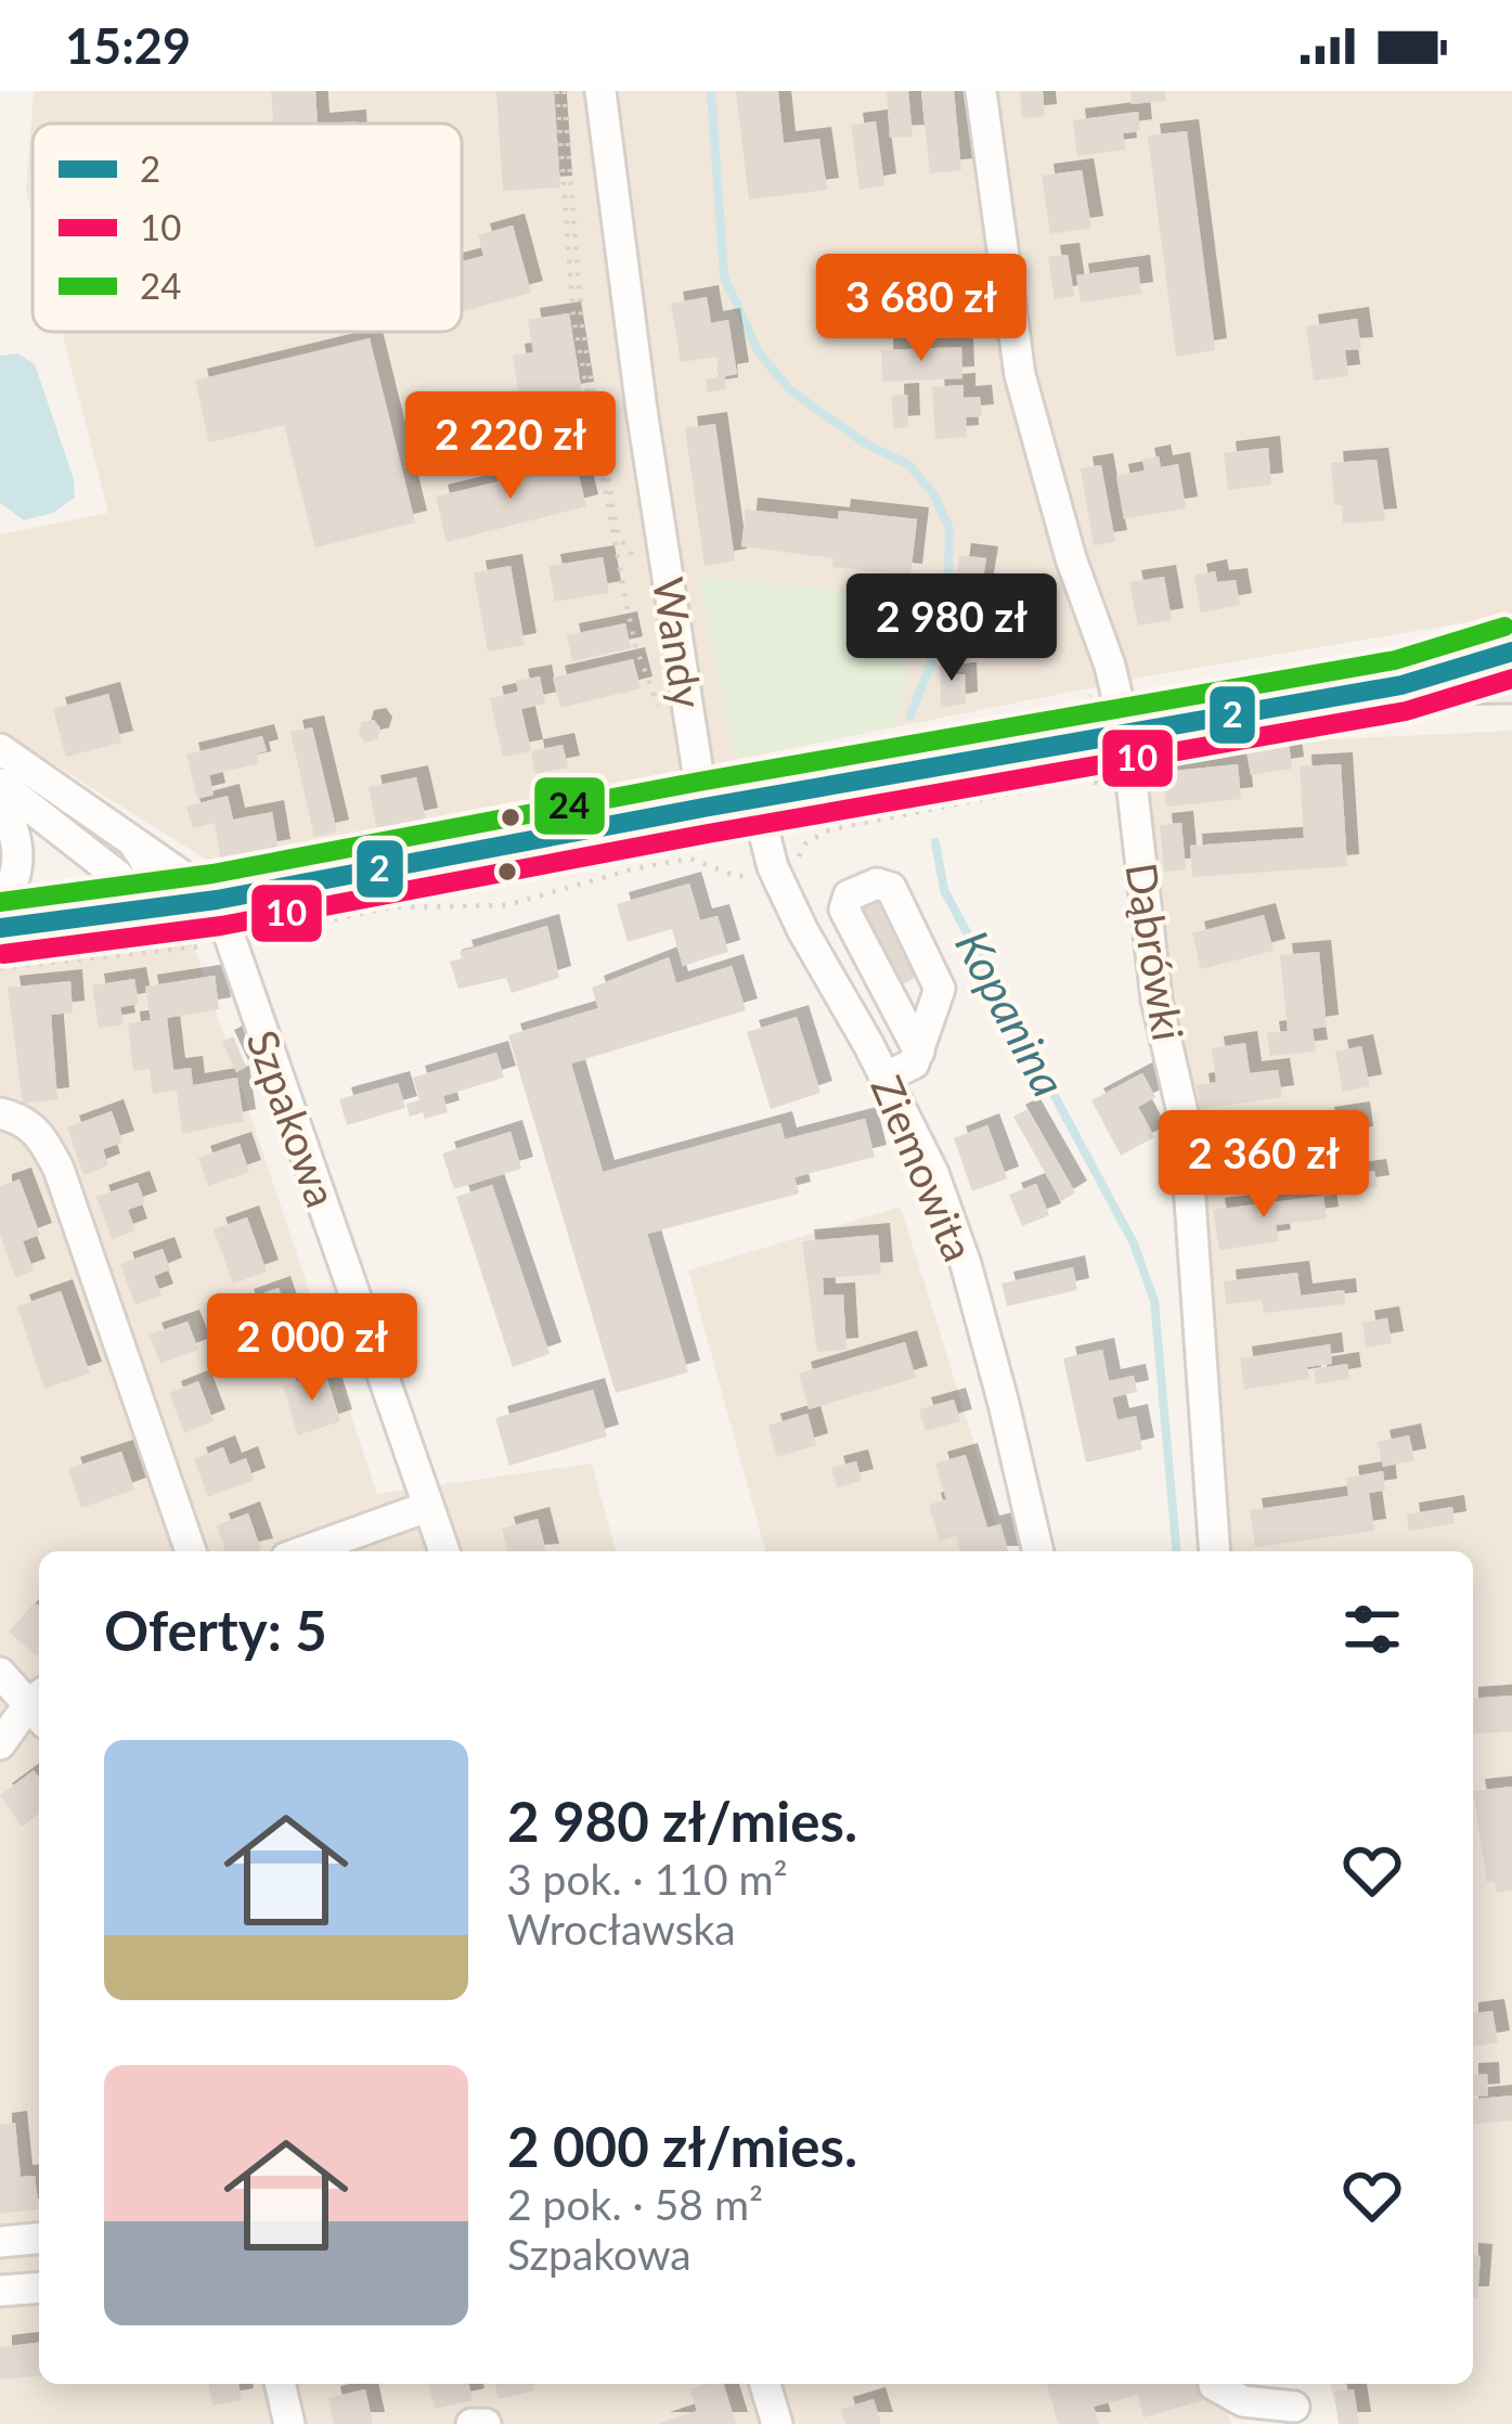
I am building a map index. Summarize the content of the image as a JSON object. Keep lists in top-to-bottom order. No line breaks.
{"streets":{"street":["Wandy","Dąbrówki","Szpakowa","Ziemowita"]},"water":["Kopanina"],"lines":["transit line 24","transit line 2","transit line 10"],"legend":["2","10","24"],"page":{"status":"15:29","price":["3 680 zł","2 220 zł","2 980 zł","2 360 zł","2 000 zł"],"heading":"Oferty: 5","list":[{"name":"2 980 zł/mies.","note":"3 pok. · 110 m² · Wrocławska"},{"name":"2 000 zł/mies.","note":"2 pok. · 58 m² · Szpakowa"}]}}
